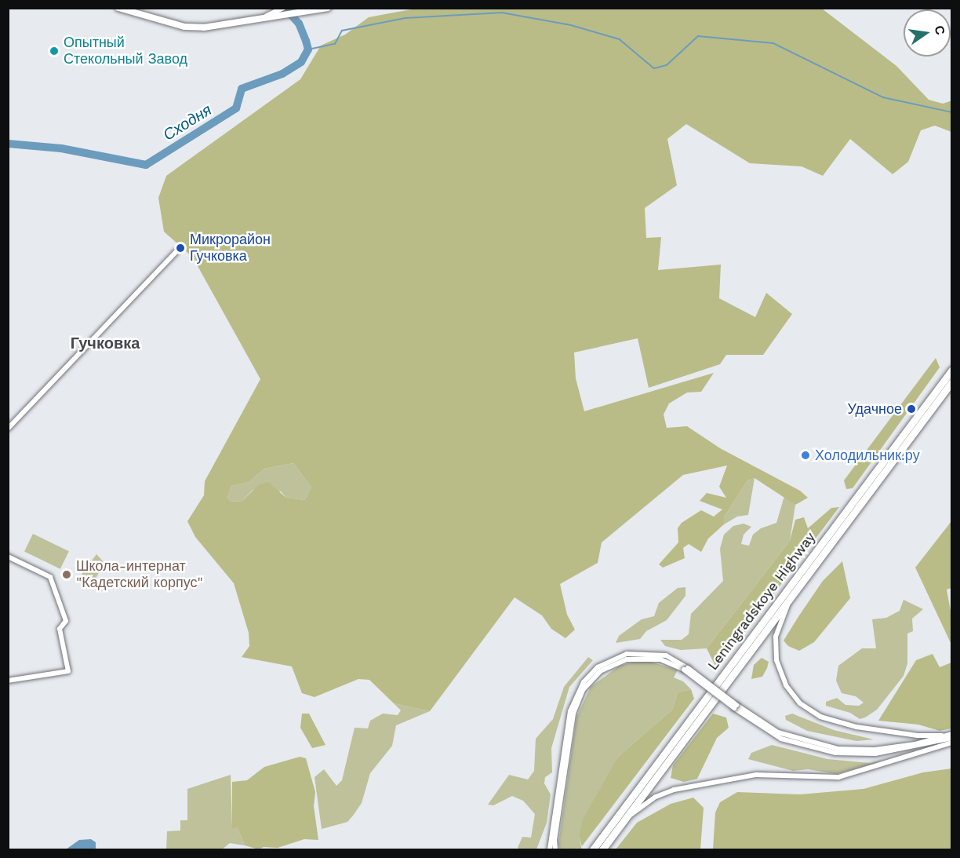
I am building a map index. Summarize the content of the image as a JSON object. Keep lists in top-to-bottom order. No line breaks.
{"streets":{"highway":["Leningradskoye Highway"]},"districts":["Гучковка"],"water":["Сходня"],"places":["Опытный Стекольный Завод","Микрорайон Гучковка","Удачное","Холодильник.ру","Школа-интернат \"Кадетский корпус\""],"north":"right"}
